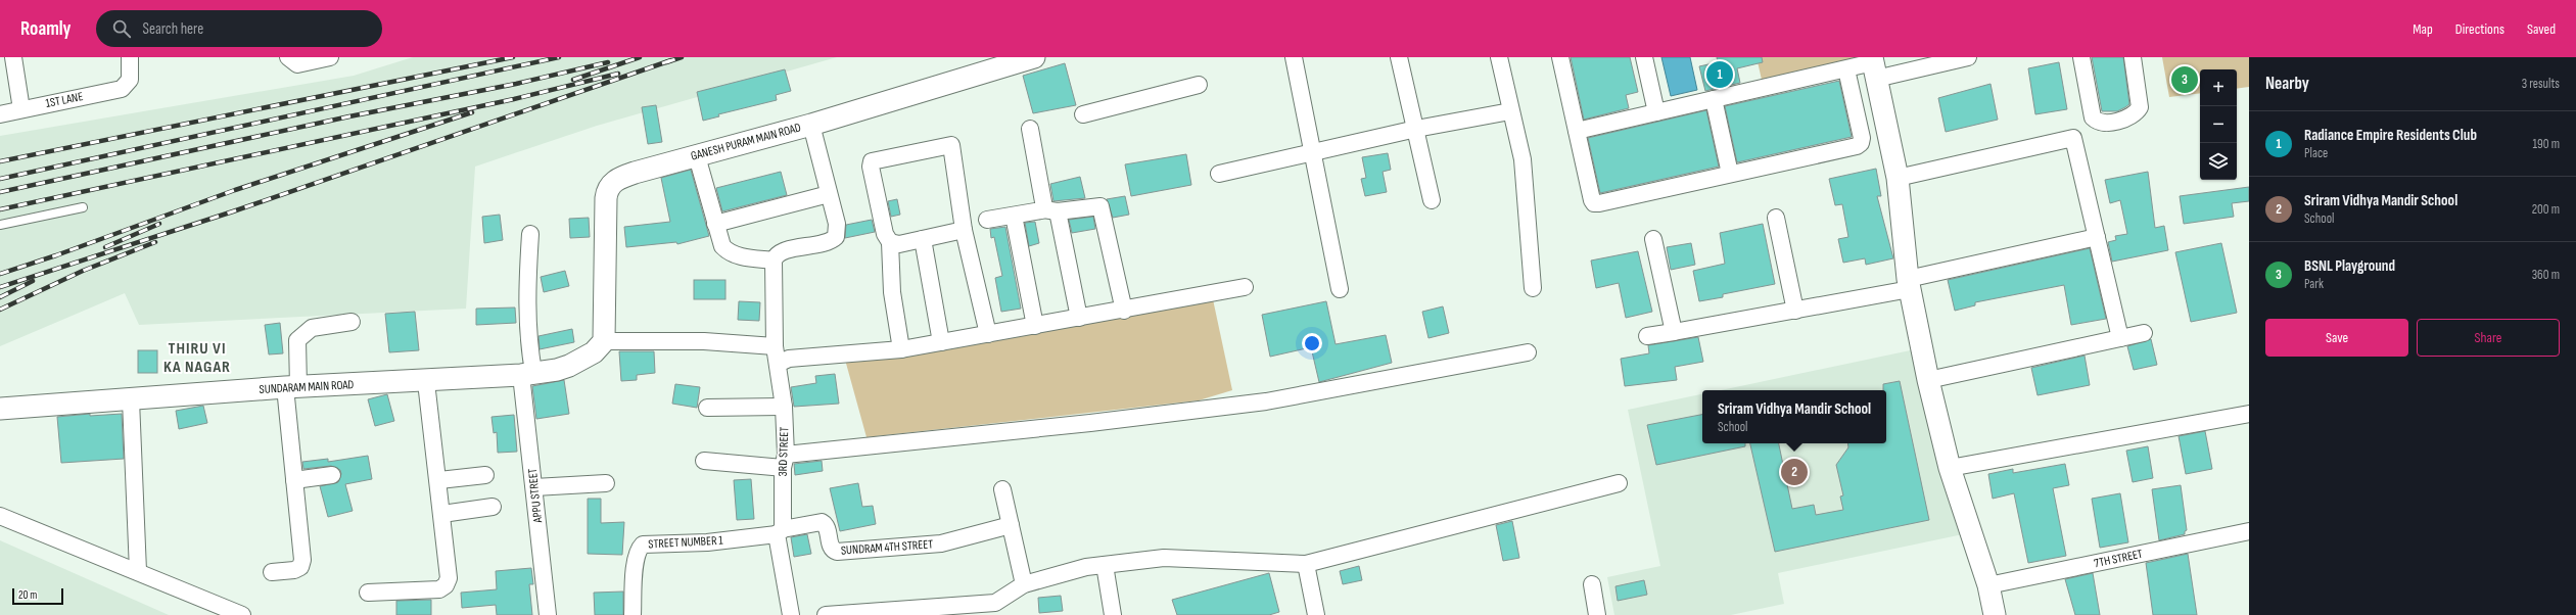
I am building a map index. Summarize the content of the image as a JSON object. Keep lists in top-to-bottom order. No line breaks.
{"streets":{"street":["1ST LANE","GANESH PURAM MAIN ROAD","SUNDARAM MAIN ROAD","3RD STREET","APPU STREET","STREET NUMBER 1","SUNDRAM 4TH STREET","7TH STREET"]},"crossings":[["GANESH PURAM MAIN ROAD","SUNDARAM MAIN ROAD"],["SUNDARAM MAIN ROAD","APPU STREET"],["3RD STREET","STREET NUMBER 1"],["3RD STREET","SUNDRAM 4TH STREET"],["STREET NUMBER 1","SUNDRAM 4TH STREET"]],"districts":["THIRU VI KA NAGAR"],"scale_bar":"20 m","page":{"header":"Roamly","search":"Search here","nav":["Map","Directions","Saved"],"heading":["Nearby","3 results"],"pins":["1","3","2"],"map_buttons":["+","−"],"list":[{"mark":"1","name":"Radiance Empire Residents Club","note":"Place","value":"190 m"},{"mark":"2","name":"Sriram Vidhya Mandir School","note":"School","value":"200 m"},{"mark":"3","name":"BSNL Playground","note":"Park","value":"360 m"}],"buttons":["Save","Share"],"popup":["Sriram Vidhya Mandir School","School"],"scale":"20 m"}}
